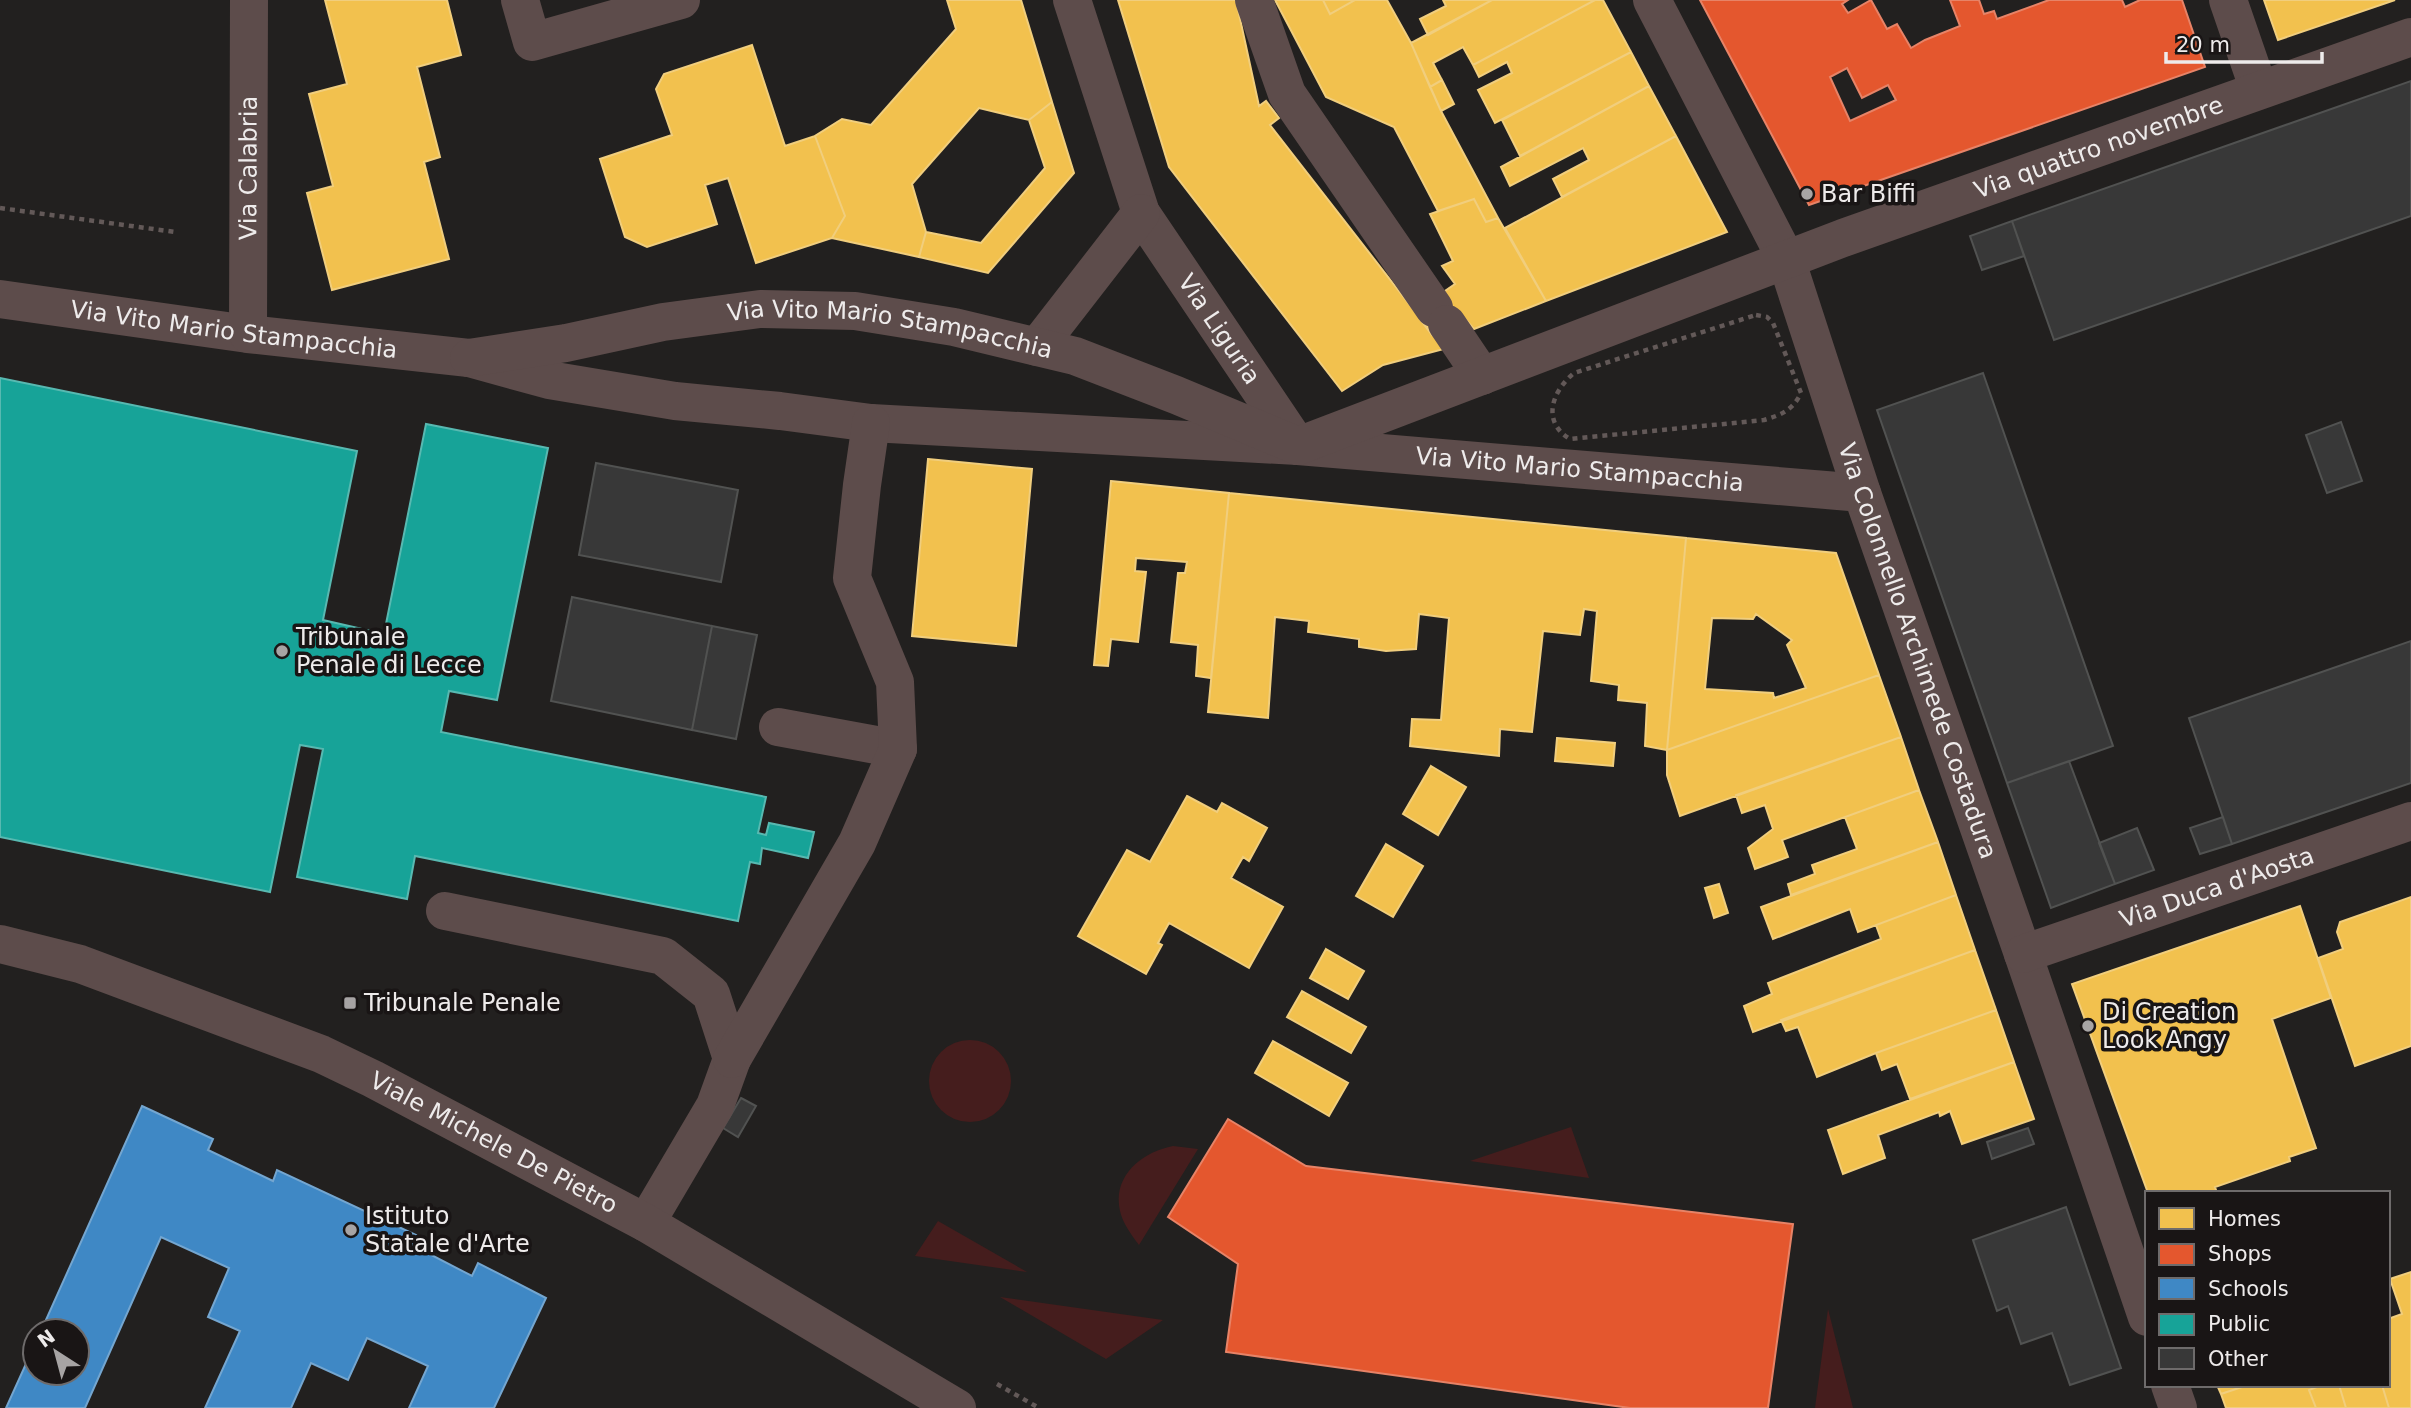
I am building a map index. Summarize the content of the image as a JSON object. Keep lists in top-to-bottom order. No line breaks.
{"streets":{"street":["Via quattro novembre","Via Calabria","Via Vito Mario Stampacchia","Via Liguria","Via Colonnello Archimede Costadura","Via Duca d'Aosta","Viale Michele De Pietro"]},"crossings":[["Via quattro novembre","Via Vito Mario Stampacchia"],["Via quattro novembre","Via Colonnello Archimede Costadura"],["Via Calabria","Via Vito Mario Stampacchia"],["Via Vito Mario Stampacchia","Via Liguria"],["Via Vito Mario Stampacchia","Via Colonnello Archimede Costadura"],["Via Colonnello Archimede Costadura","Via Duca d'Aosta"]],"places":{"other":["Bar Biffi","Tribunale Penale di Lecce","Di Creation Look Angy","Istituto Statale d'Arte"],"transit":["Tribunale Penale"]},"legend":["Homes","Shops","Schools","Public","Other"],"scale_bar":"20 m","north":"top left"}
